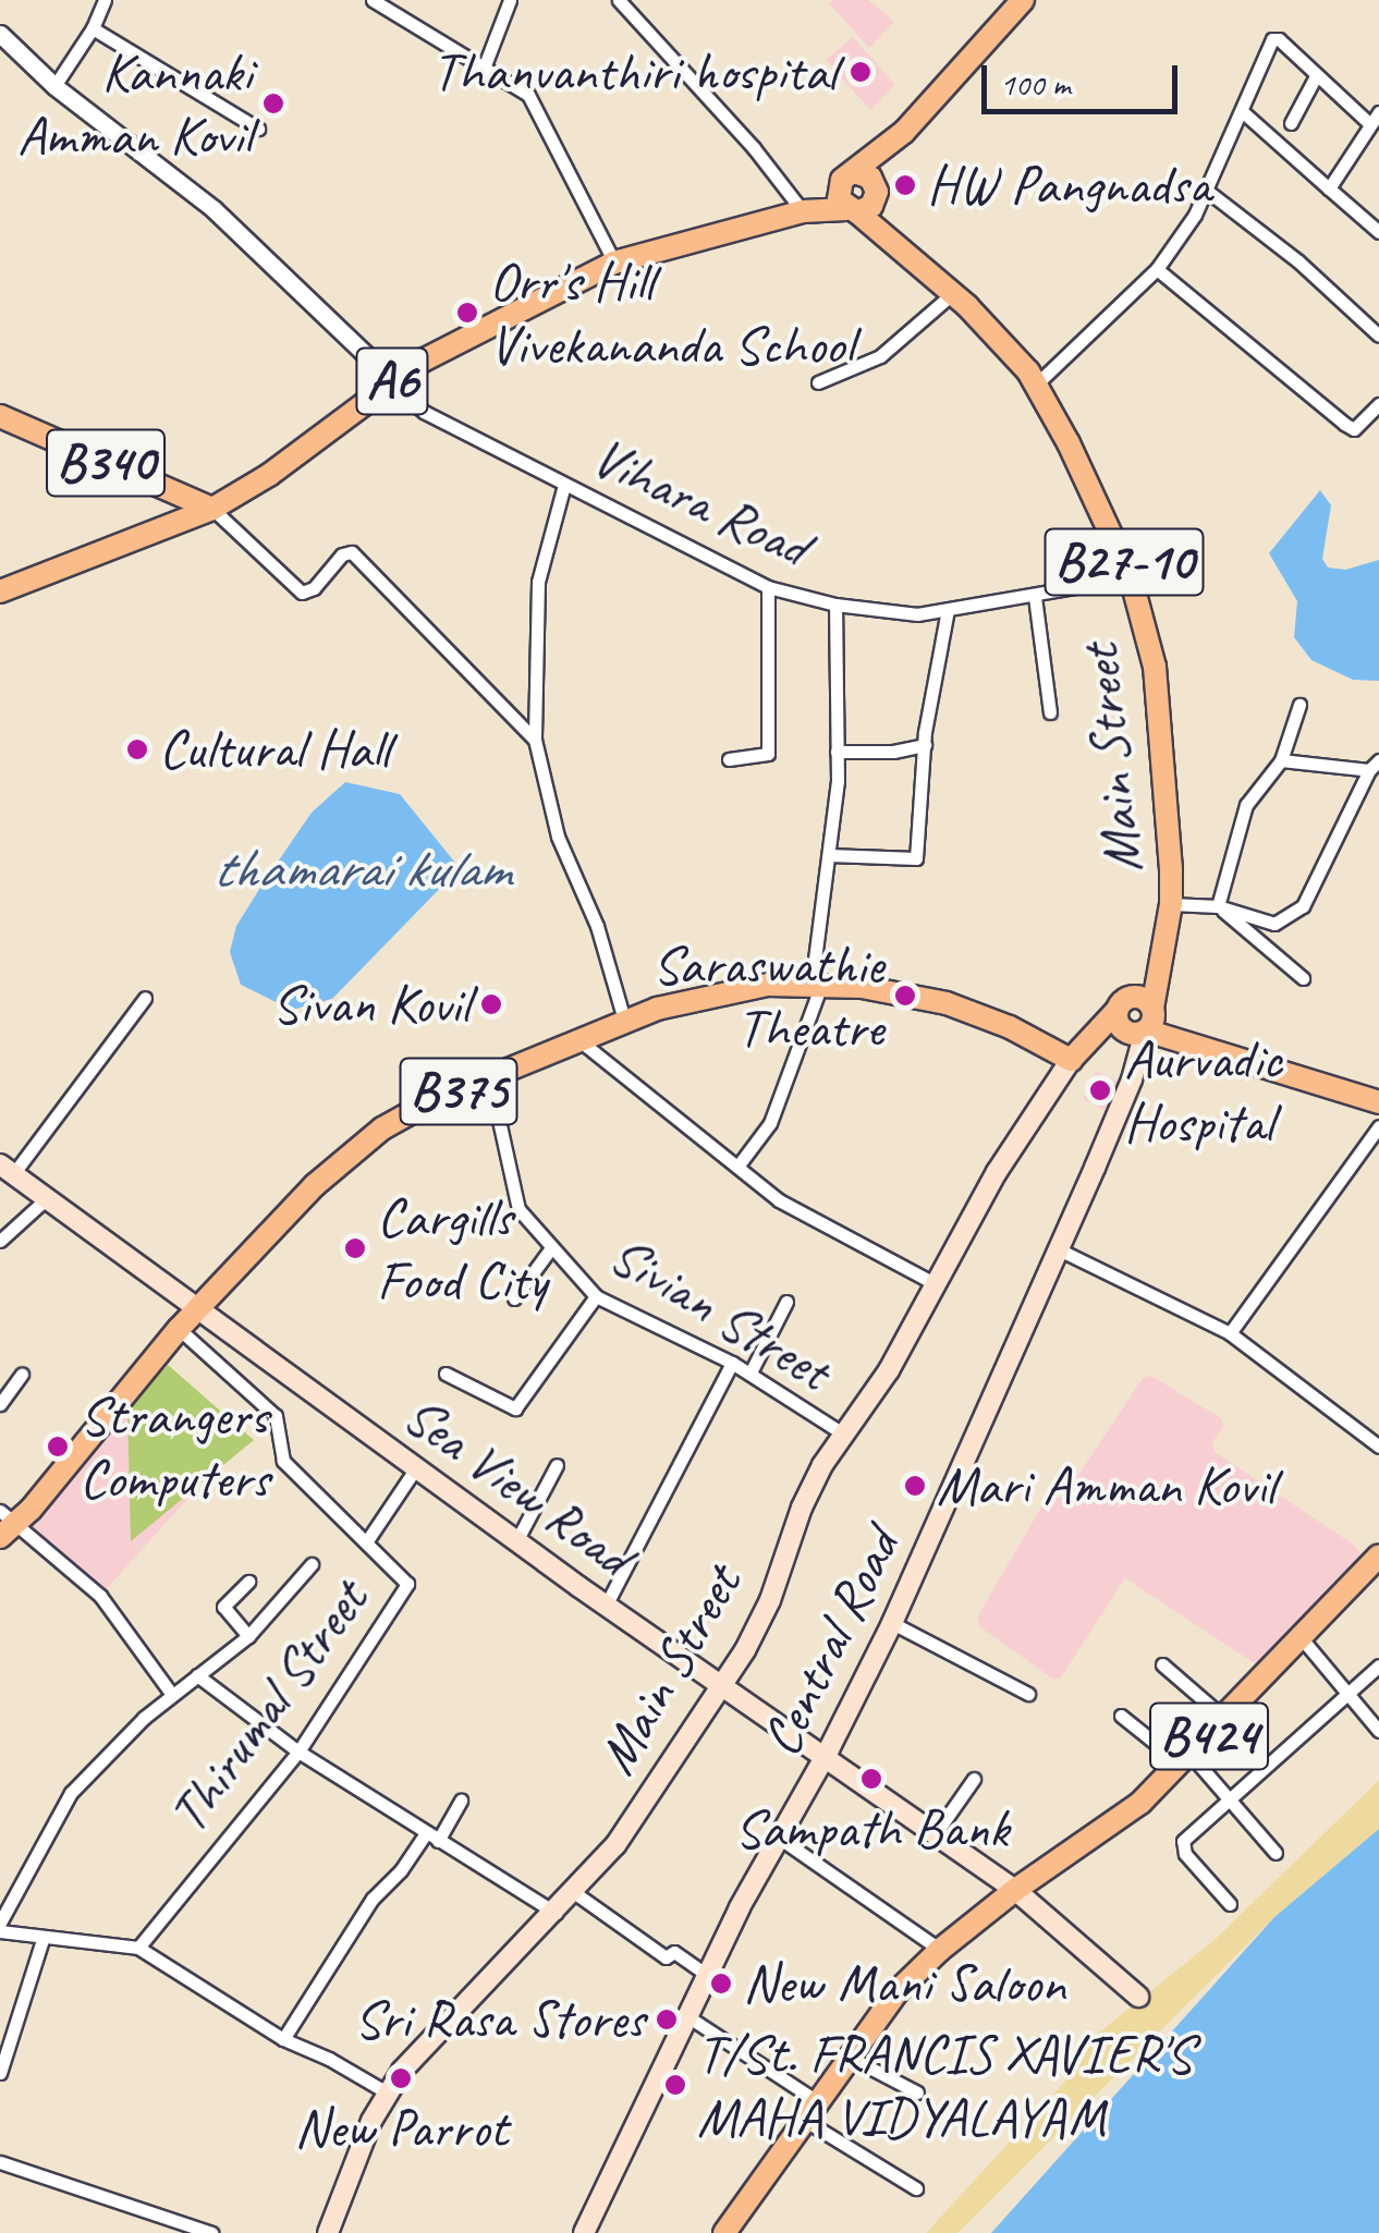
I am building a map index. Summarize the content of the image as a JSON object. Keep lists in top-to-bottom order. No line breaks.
{"streets":{"main road":["A6","B340","B27-10","Main Street","B375","Sea View Road","Central Road","B424"],"street":["Vihara Road","Sivian Street","Thirumal Street"]},"crossings":[["A6","B340"],["A6","Vihara Road"],["A6","Main Street"],["Vihara Road","Main Street"],["Main Street","B375"],["Main Street","Sivian Street"],["Main Street","Sea View Road"],["Main Street","Central Road"],["B375","Sivian Street"],["B375","Sea View Road"],["B375","Thirumal Street"],["Sea View Road","Central Road"],["Sea View Road","B424"]],"water":["thamarai kulam"],"places":["Thanvanthiri hospital","Kannaki Amman Kovil","HW Pangnadsa","Orr's Hill Vivekananda School","Cultural Hall","Saraswathie Theatre","Sivan Kovil","Aurvadic Hospital","Cargills Food City","Strangers Computers","Mari Amman Kovil","Sampath Bank","New Mani Saloon","Sri Rasa Stores","New Parrot","T/St. FRANCIS XAVIER'S MAHA VIDYALAYAM"],"scale_bar":"100 m"}
